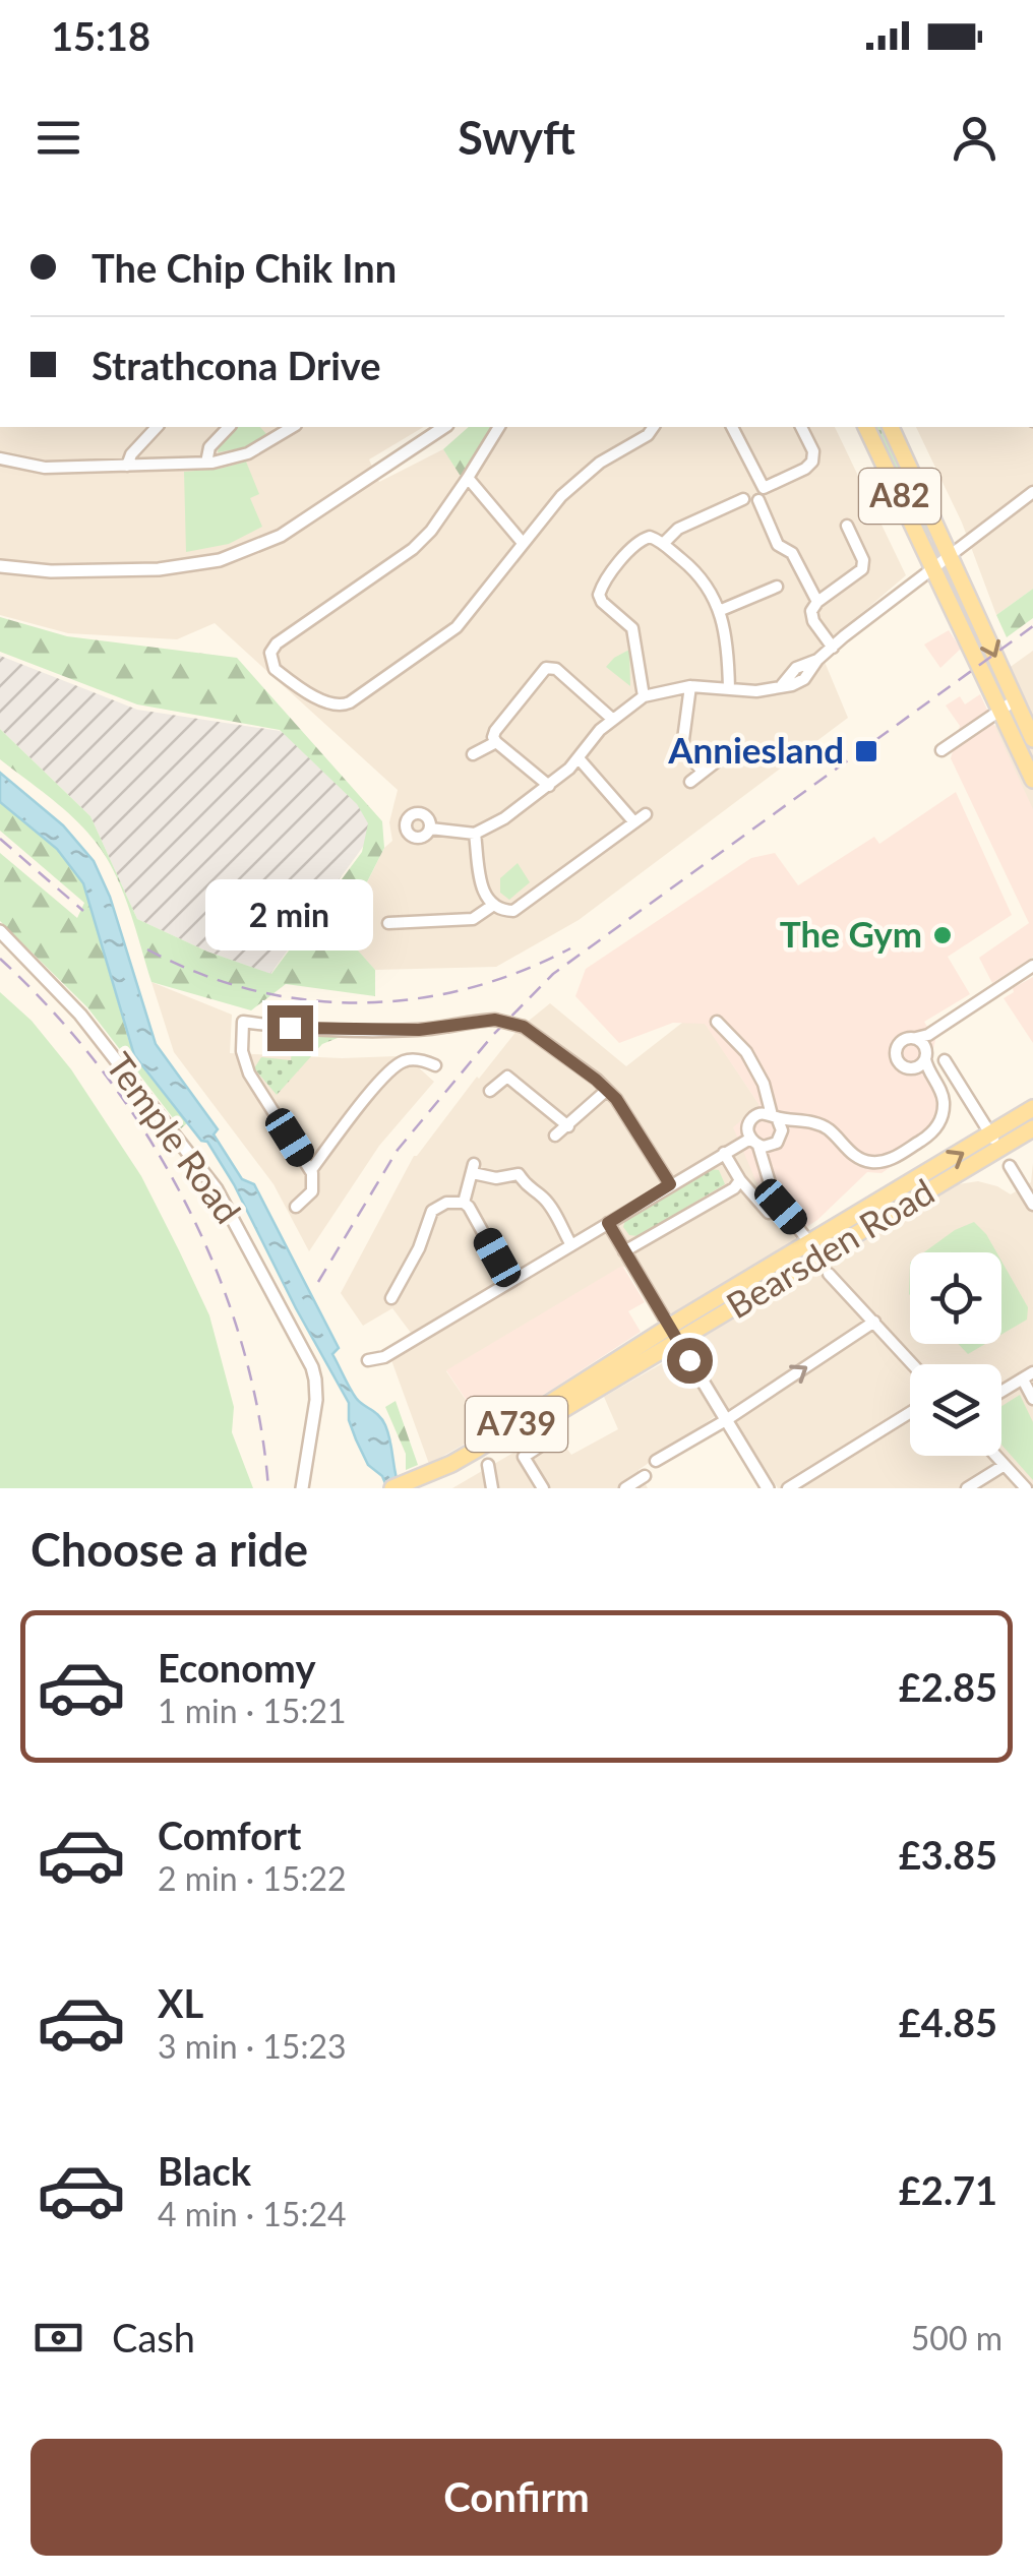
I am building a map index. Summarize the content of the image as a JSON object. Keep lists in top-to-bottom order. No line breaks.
{"streets":{"main road":["A82","Bearsden Road","A739"],"street":["Temple Road"]},"places":{"transit":["Anniesland"],"other":["The Gym"]},"page":{"status":"15:18","header":"Swyft","banner":["The Chip Chik Inn","Strathcona Drive"],"bubble":"2 min","heading":"Choose a ride","list":[{"name":"Economy","note":"1 min · 15:21","value":"£2.85"},{"name":"Comfort","note":"2 min · 15:22","value":"£3.85"},{"name":"XL","note":"3 min · 15:23","value":"£4.85"},{"name":"Black","note":"4 min · 15:24","value":"£2.71"}],"pay":["Cash","500 m"],"buttons":"Confirm"}}
